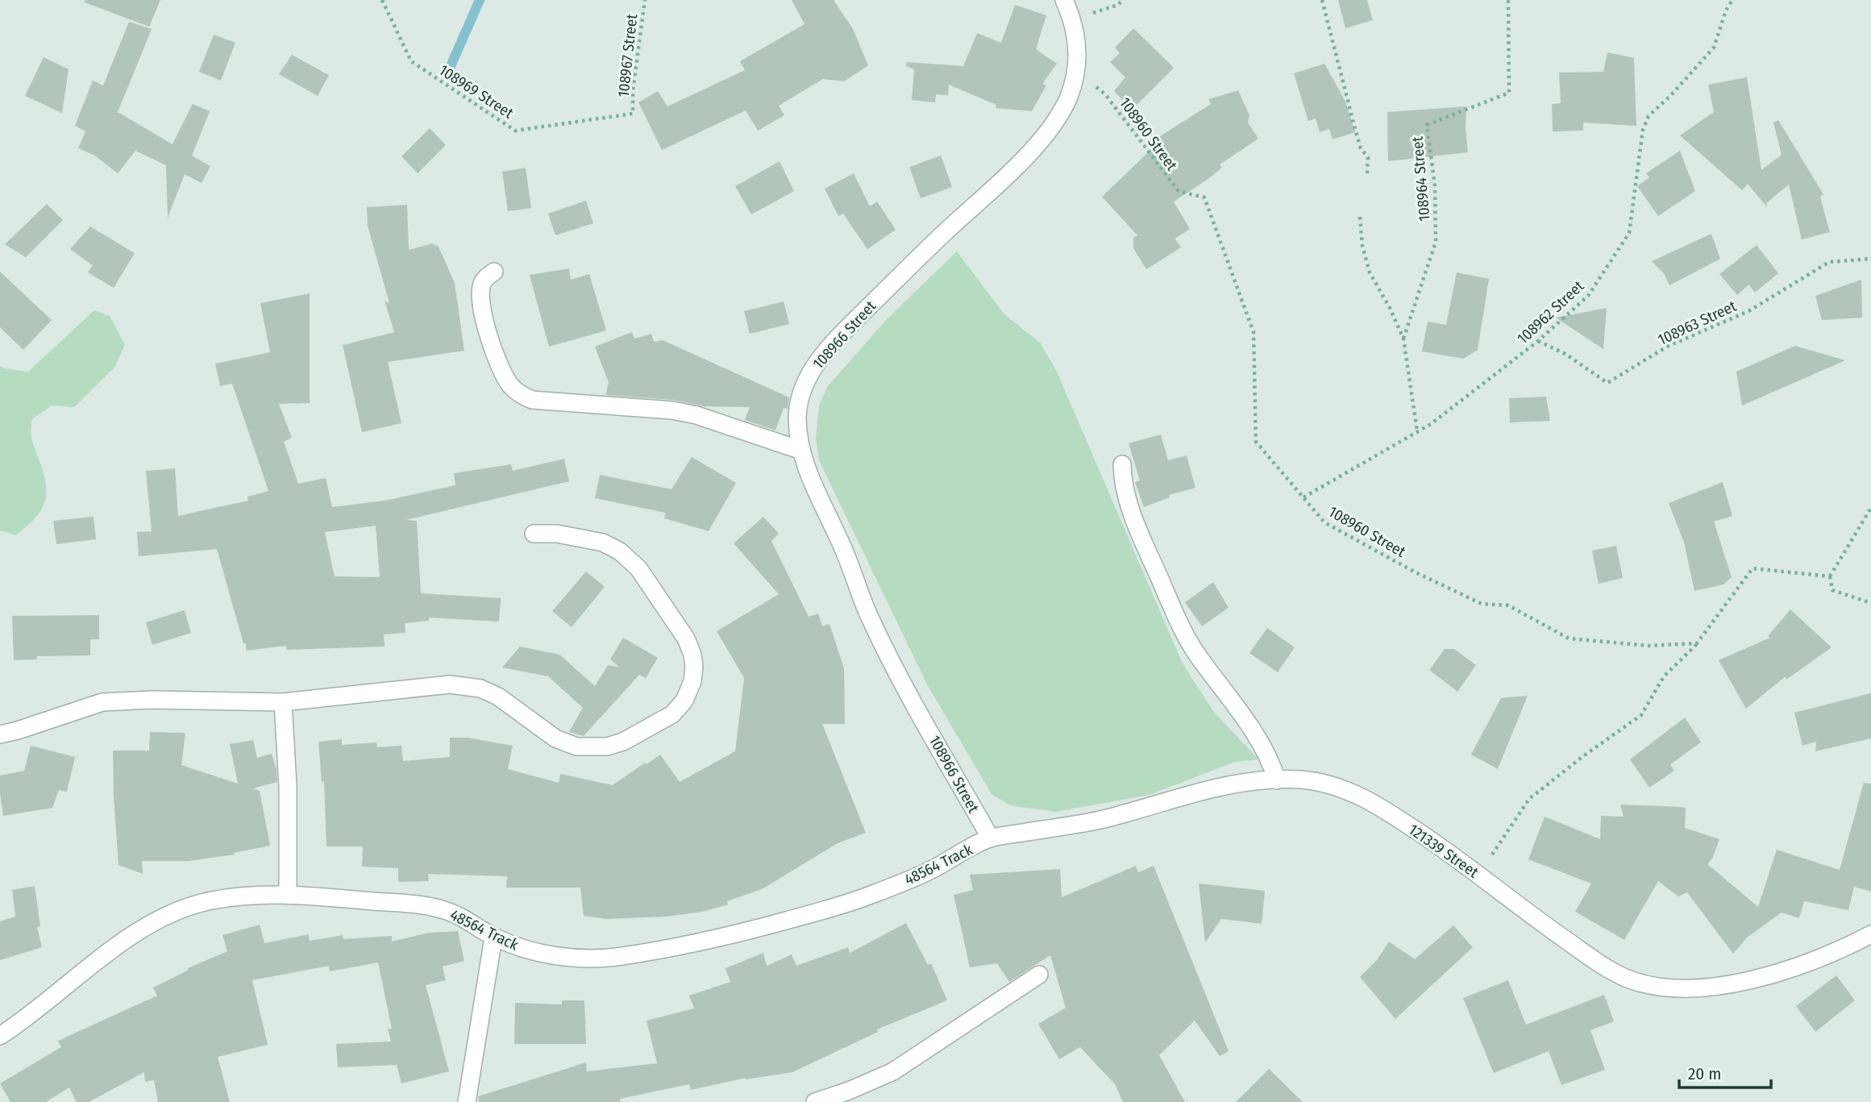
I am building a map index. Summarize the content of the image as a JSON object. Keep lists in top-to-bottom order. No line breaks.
{"streets":{"street":["108966 Street","121339 Street","48564 Track"],"path":["108967 Street","108969 Street","108960 Street","108964 Street","108962 Street","108963 Street"]},"crossings":[["108967 Street","108969 Street"],["108960 Street","108962 Street"],["108960 Street","108966 Street"],["108964 Street","108962 Street"],["108962 Street","108963 Street"],["108966 Street","121339 Street"],["108966 Street","48564 Track"],["121339 Street","48564 Track"]],"scale_bar":"20 m"}
